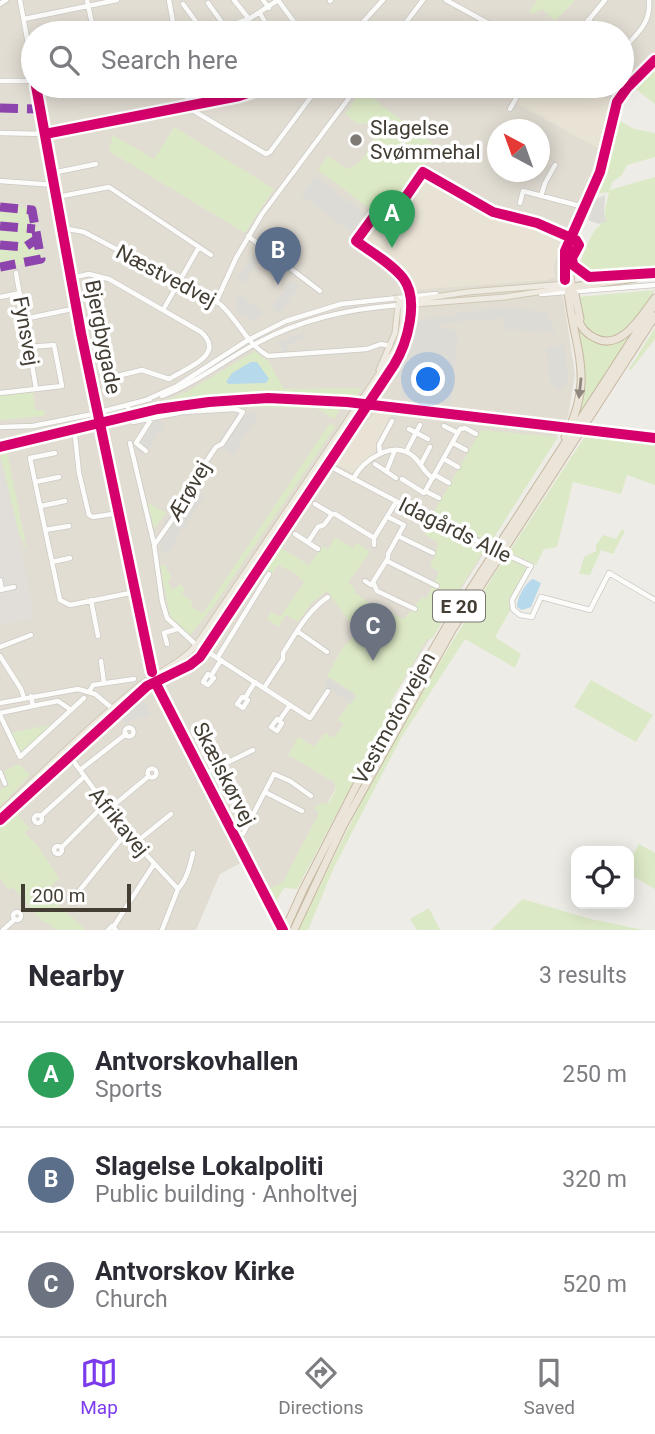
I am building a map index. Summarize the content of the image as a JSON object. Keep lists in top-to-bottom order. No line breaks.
{"streets":{"highway":["E 20","Vestmotorvejen"],"street":["Næstvedvej","Fynsvej","Bjergbygade","Ærøvej","Idagårds Alle","Skælskørvej","Afrikavej"]},"crossings":[["Næstvedvej","Bjergbygade"],["Bjergbygade","Skælskørvej"],["Vestmotorvejen","Skælskørvej"]],"places":["Slagelse Svømmehal"],"scale_bar":"200 m","north":"top left","page":{"search":"Search here","pins":["A","B","C"],"scale":"200 m","heading":["Nearby","3 results"],"list":[{"mark":"A","name":"Antvorskovhallen","note":"Sports","value":"250 m"},{"mark":"B","name":"Slagelse Lokalpoliti","note":"Public building · Anholtvej","value":"320 m"},{"mark":"C","name":"Antvorskov Kirke","note":"Church","value":"520 m"}],"nav":["Map","Directions","Saved"]}}
